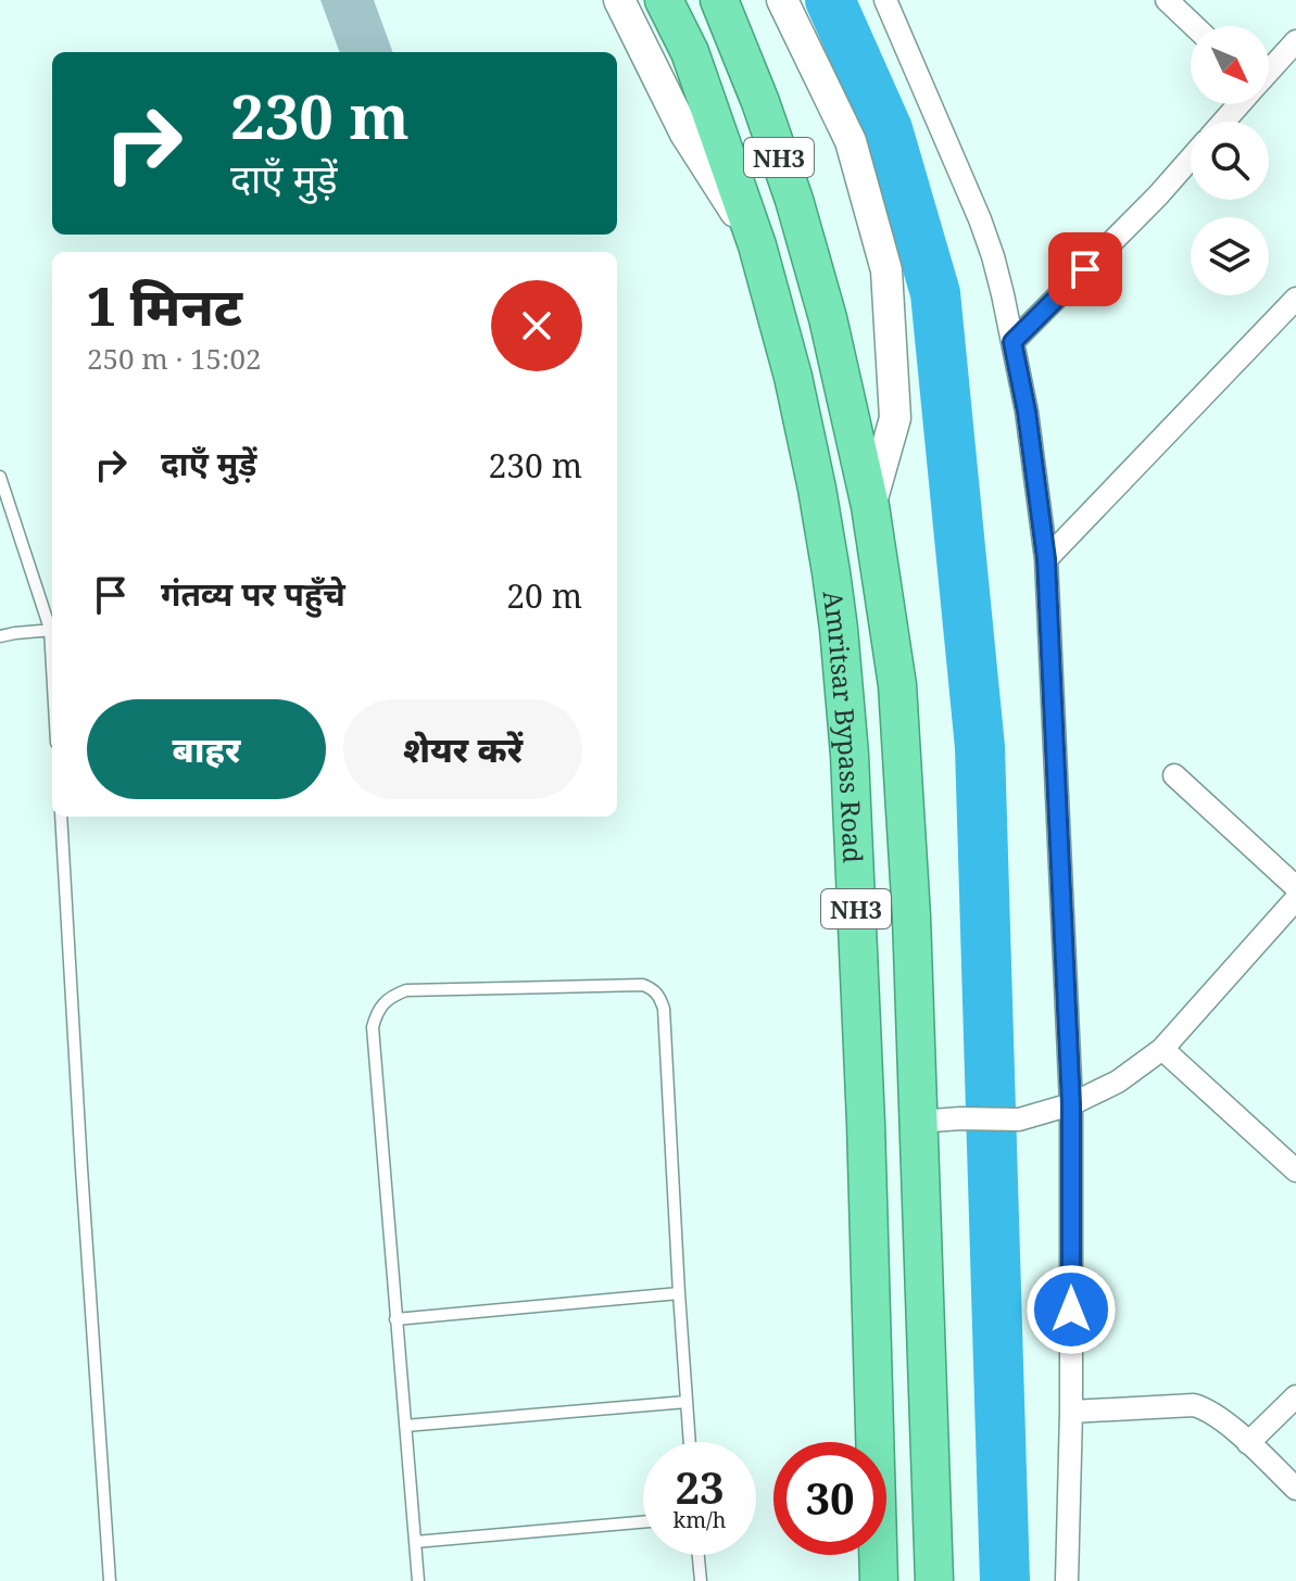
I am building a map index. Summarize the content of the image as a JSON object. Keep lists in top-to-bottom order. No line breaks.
{"streets":{"highway":["NH3","Amritsar Bypass Road"]},"crossings":[["NH3","Amritsar Bypass Road"]],"north":"bottom right","page":{"turn":["230 m","दाएँ मुड़ें"],"heading":["1 मिनट","250 m · 15:02"],"list":[{"name":"दाएँ मुड़ें","value":"230 m"},{"name":"गंतव्य पर पहुँचे","value":"20 m"}],"buttons":["बाहर","शेयर करें"],"speed":"23 km/h","limit":"30"}}
